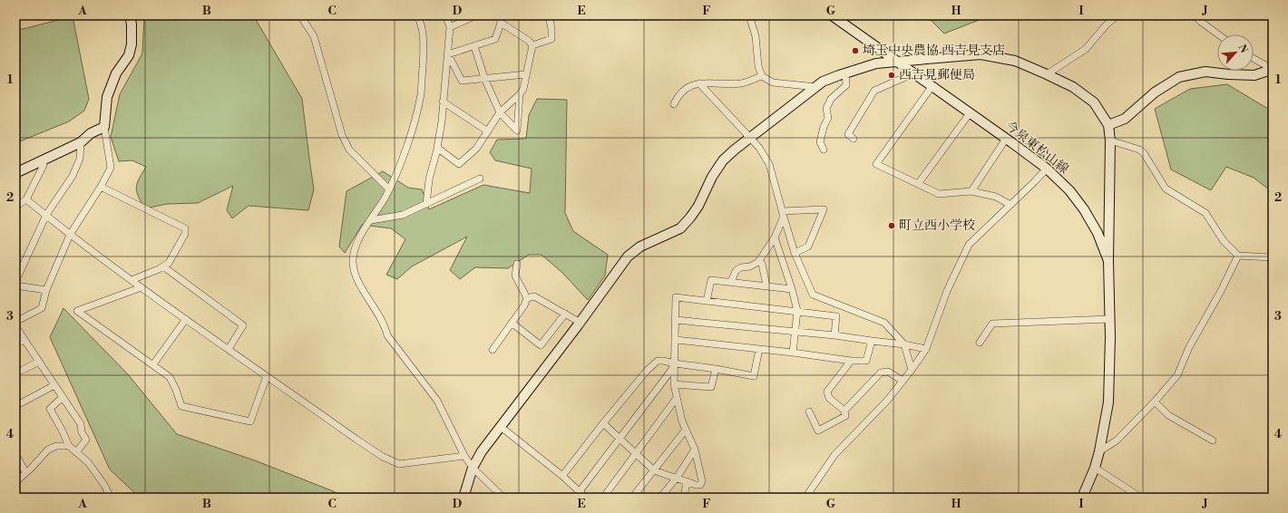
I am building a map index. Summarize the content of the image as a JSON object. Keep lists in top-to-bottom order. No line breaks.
{"streets":{"street":["今泉東松山線"]},"places":["埼玉中央農協 西吉見支店","西吉見郵便局","町立西小学校"],"north":"top right","grid":{"columns":["A","B","C","D","E","F","G","H","I","J"],"rows":["1","2","3","4"]}}
